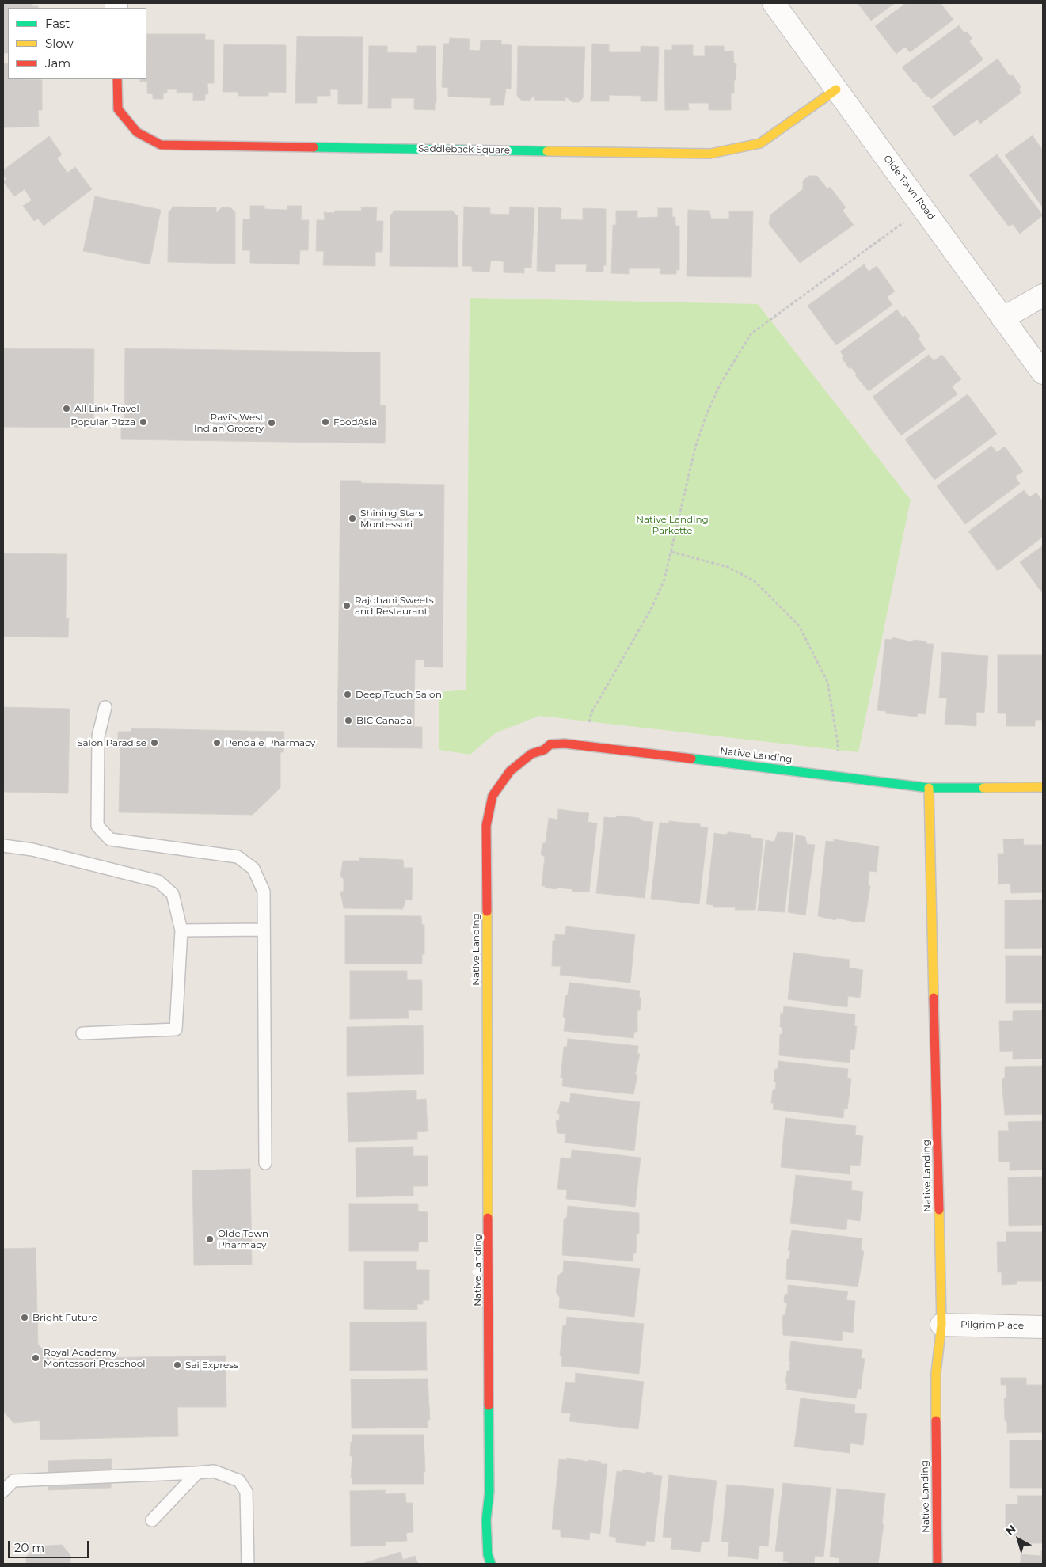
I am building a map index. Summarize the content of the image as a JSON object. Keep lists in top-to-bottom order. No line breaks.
{"streets":{"street":["Saddleback Square","Olde Town Road","Native Landing","Pilgrim Place"]},"crossings":[["Saddleback Square","Olde Town Road"],["Native Landing","Pilgrim Place"]],"parks":["Native Landing Parkette"],"places":["All Link Travel","Popular Pizza","FoodAsia","Ravi's West Indian Grocery","Shining Stars Montessori","Rajdhani Sweets and Restaurant","Deep Touch Salon","BIC Canada","Salon Paradise","Pendale Pharmacy","Olde Town Pharmacy","Bright Future","Royal Academy Montessori Preschool","Sai Express"],"legend":["Fast","Slow","Jam"],"scale_bar":"20 m","north":"top left"}
